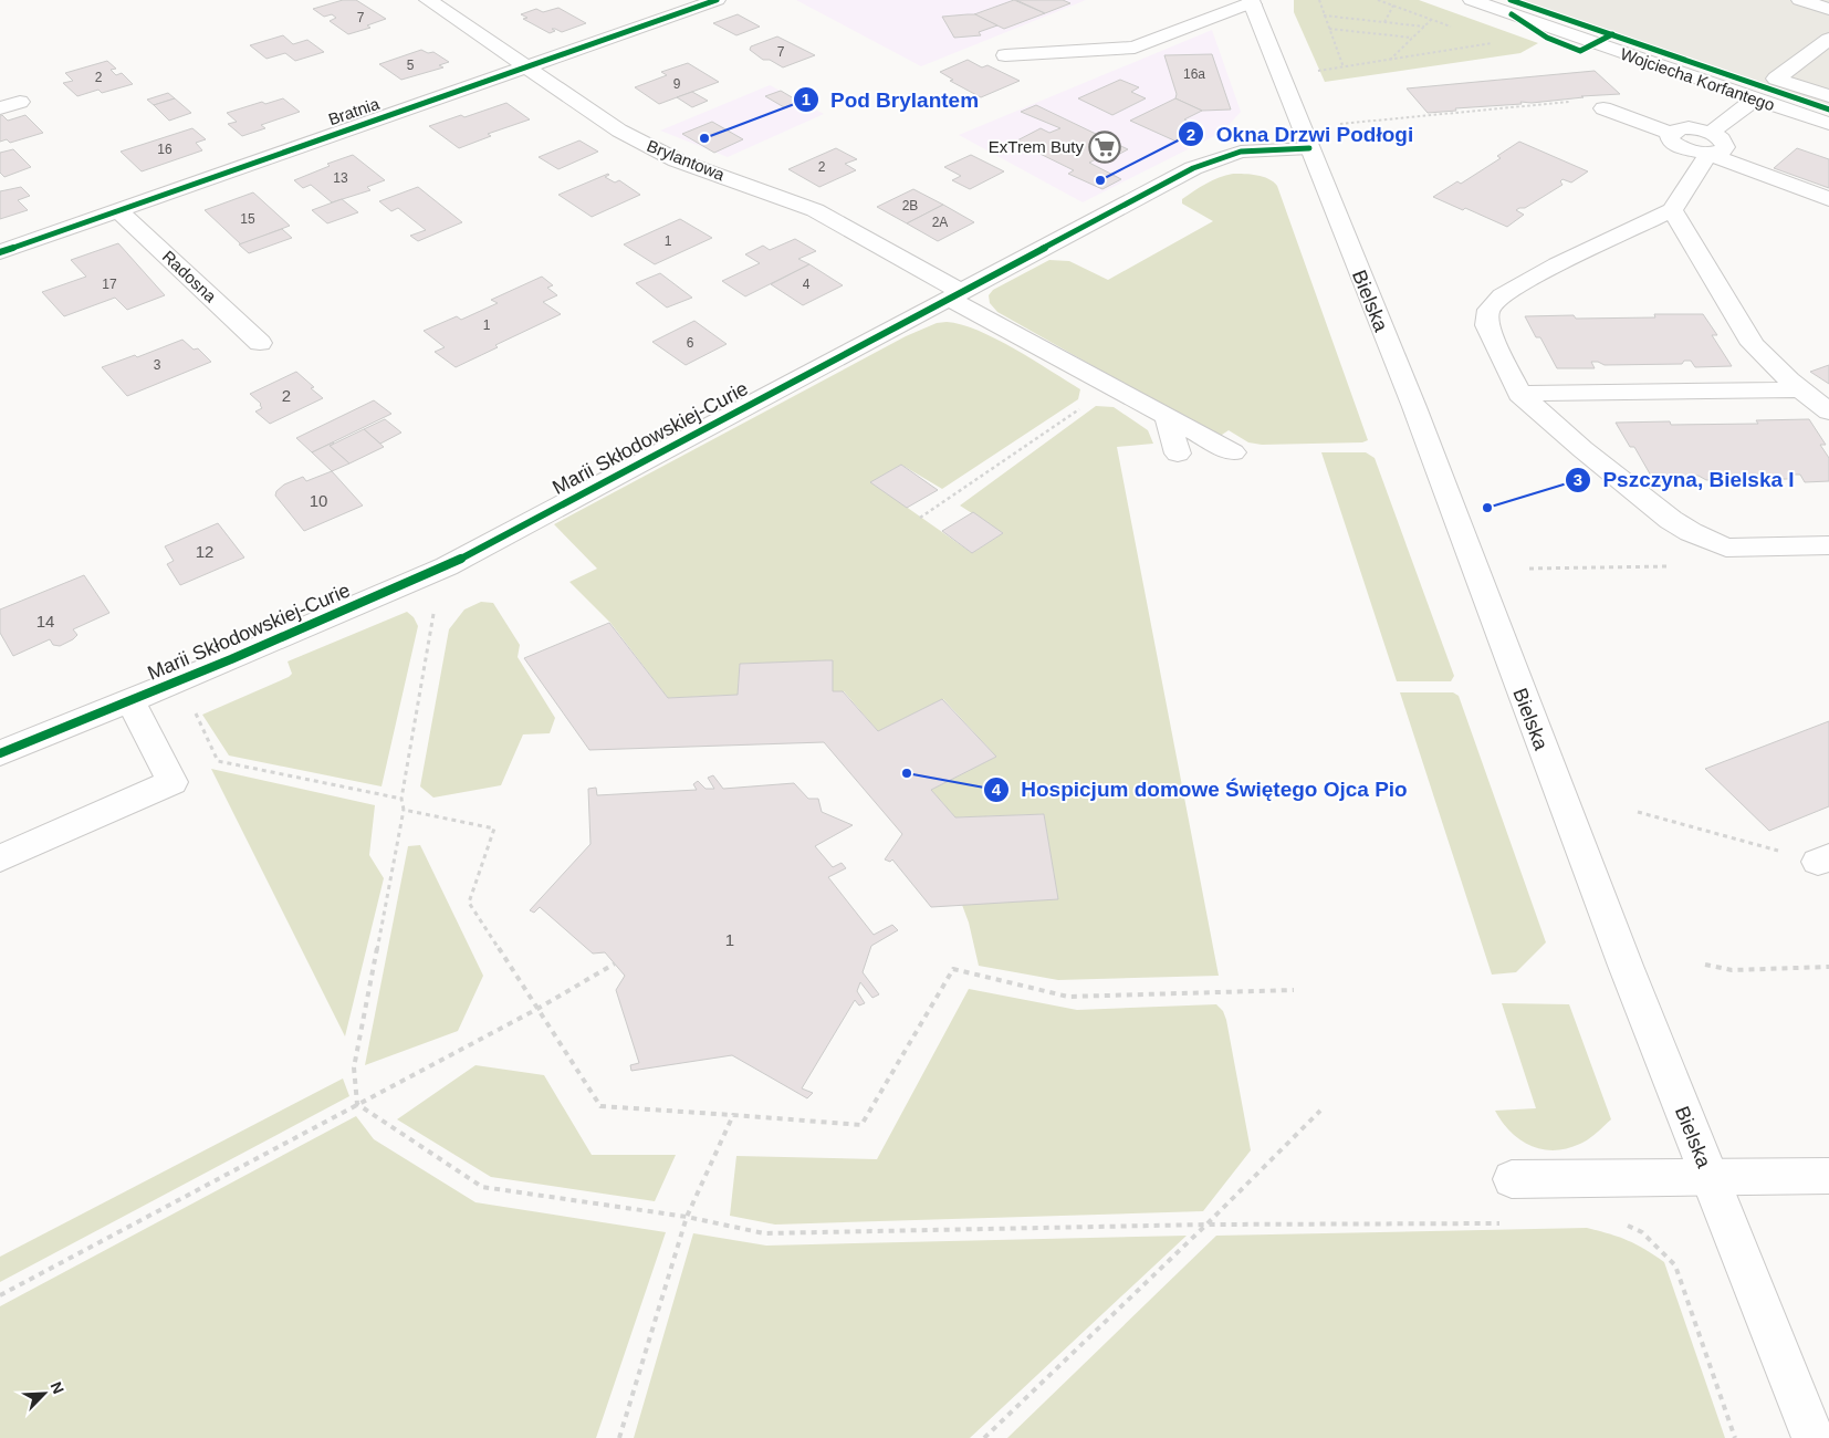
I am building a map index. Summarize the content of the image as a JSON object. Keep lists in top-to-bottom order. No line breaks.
{"streets":{"street":["Wojciecha Korfantego","Bratnia","Brylantowa","Radosna","Bielska","Marii Skłodowskiej-Curie"]},"crossings":[["Bratnia","Brylantowa"],["Bratnia","Radosna"],["Brylantowa","Marii Skłodowskiej-Curie"],["Bielska","Marii Skłodowskiej-Curie"]],"places":{"other":["Pod Brylantem","Okna Drzwi Podłogi","Pszczyna, Bielska I","Hospicjum domowe Świętego Ojca Pio"],"supermarket":["ExTrem Buty"]},"house_numbers":["7","7","5","16a","2","9","16","2","13","2B","15","2A","1","17","4","1","6","3","2","10","12","14","1"],"north":"top right"}
